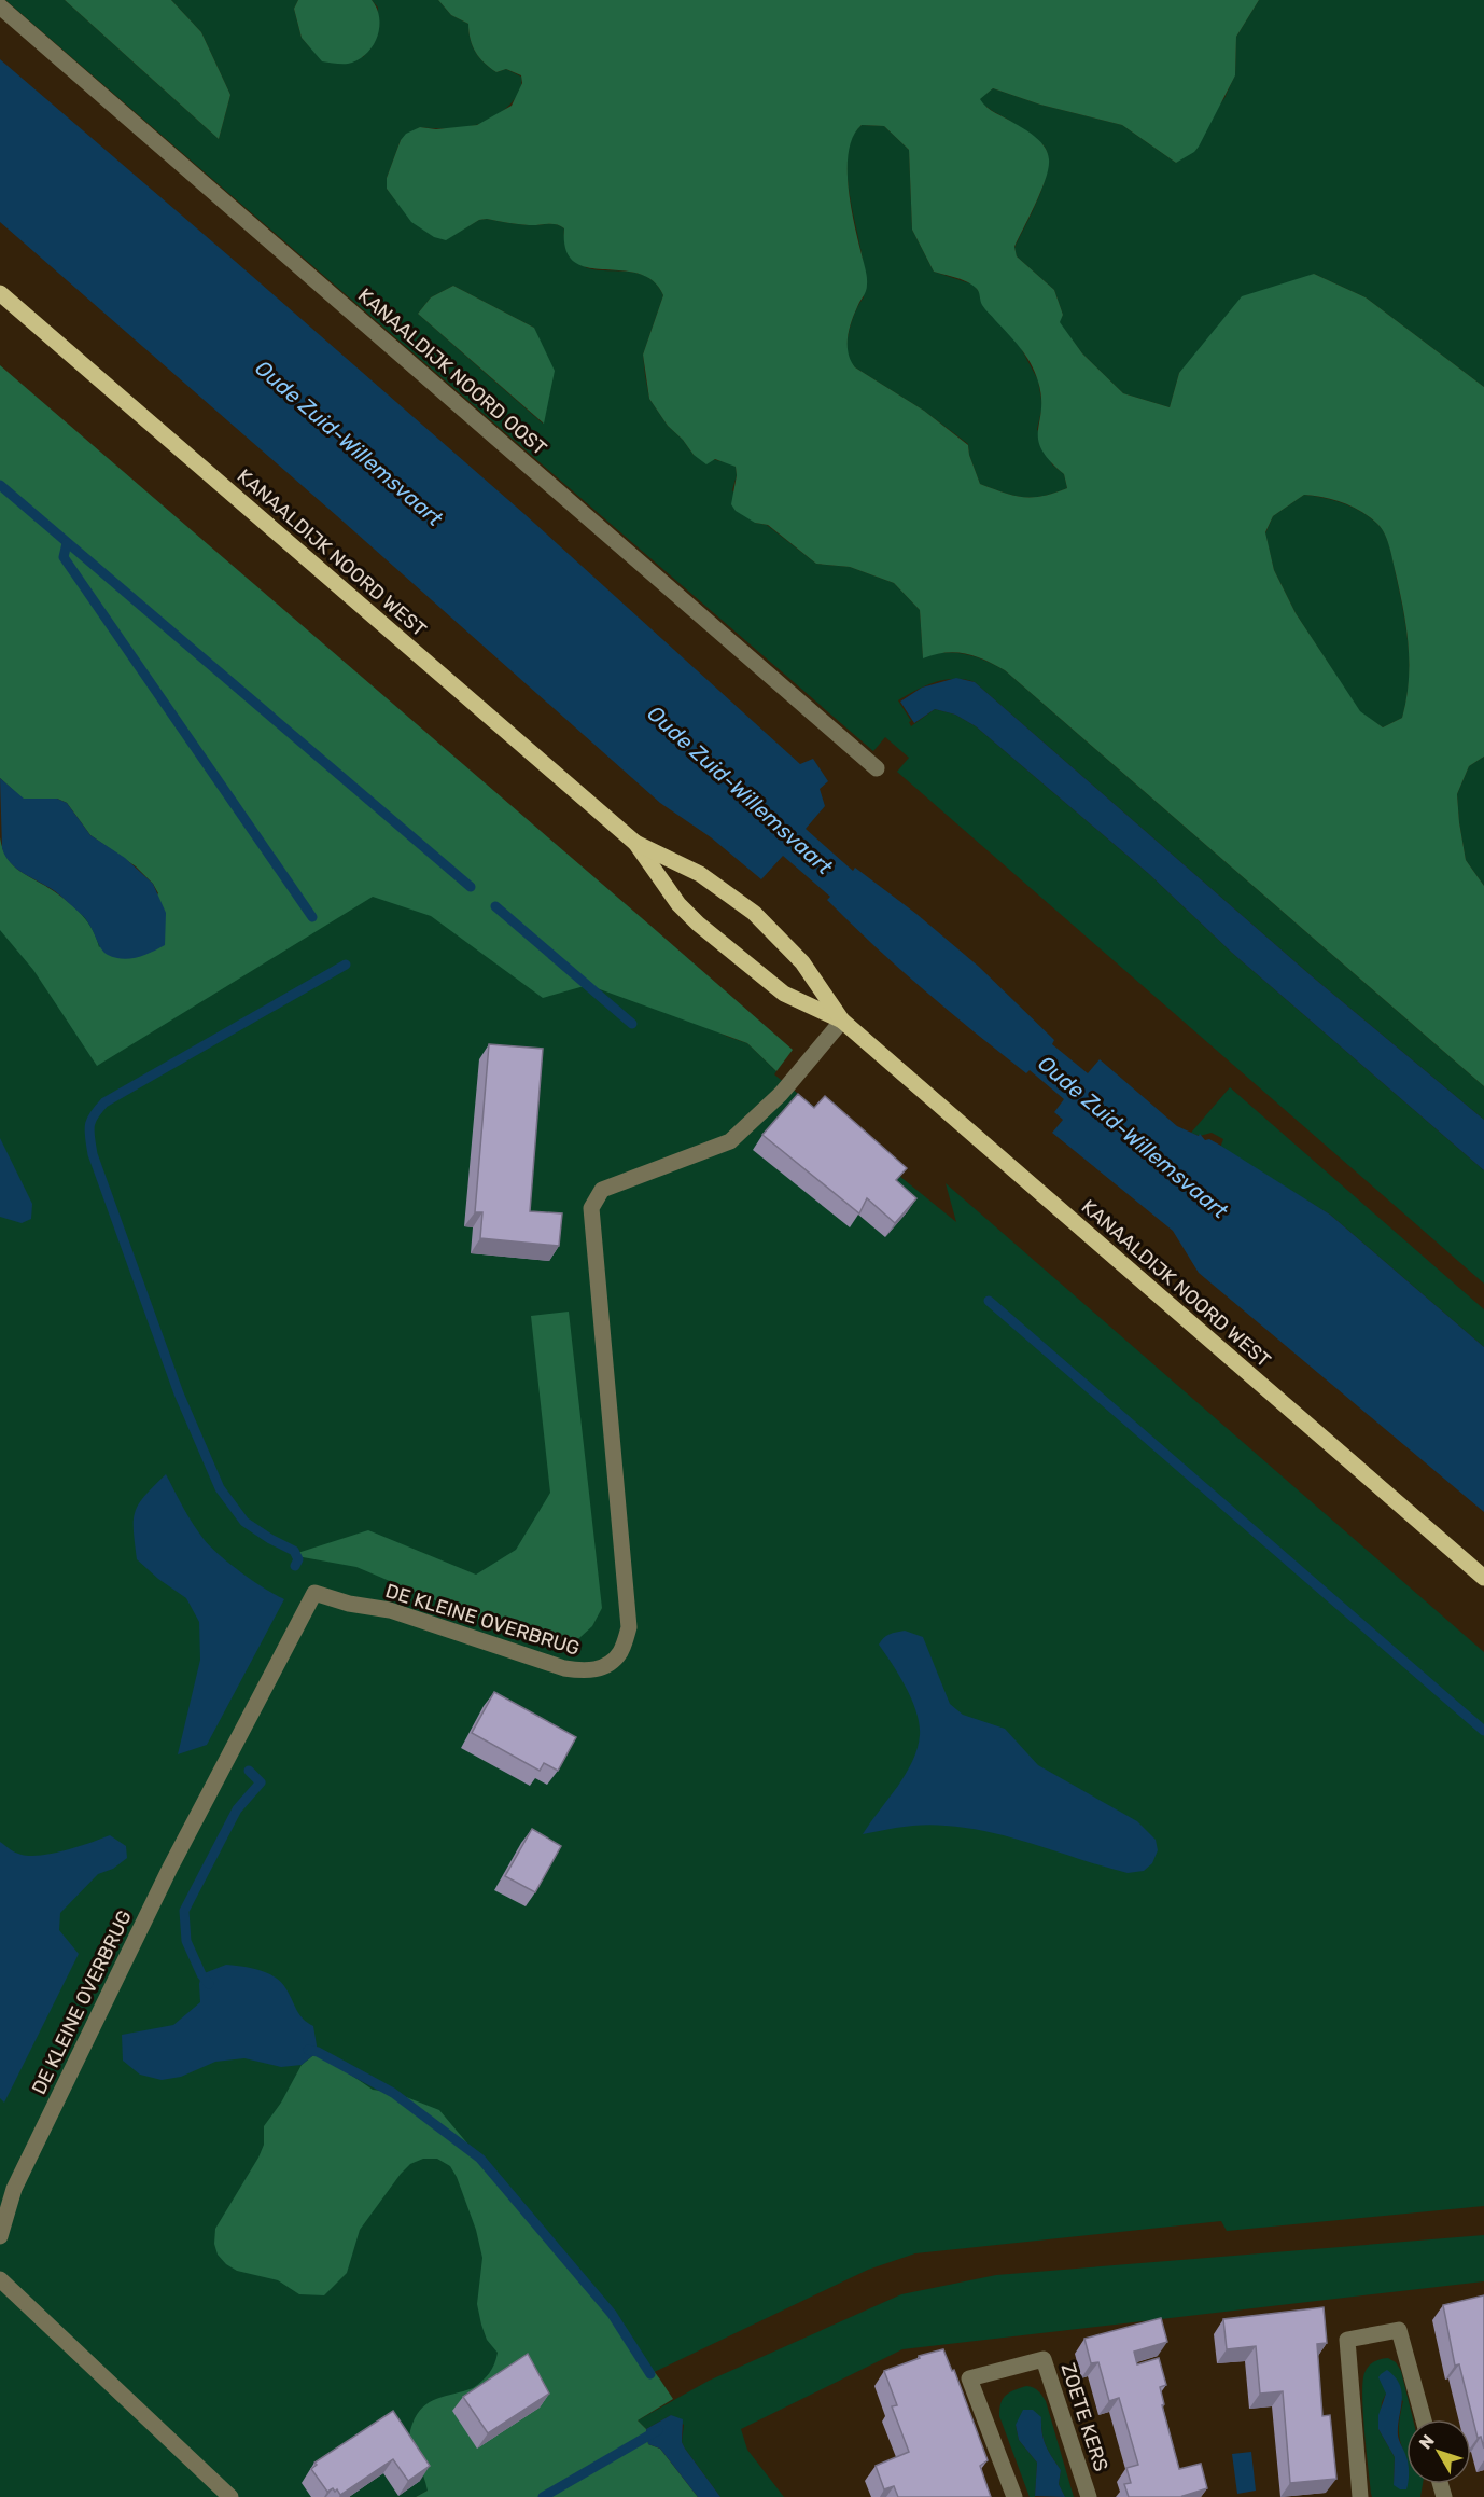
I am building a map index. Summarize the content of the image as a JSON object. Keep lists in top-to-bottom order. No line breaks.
{"streets":{"main road":["KANAALDIJK NOORD WEST"],"street":["KANAALDIJK NOORD OOST","DE KLEINE OVERBRUG","ZOETE KERS"]},"crossings":[["KANAALDIJK NOORD WEST","DE KLEINE OVERBRUG"]],"water":["Oude Zuid-Willemsvaart"],"north":"top left"}
